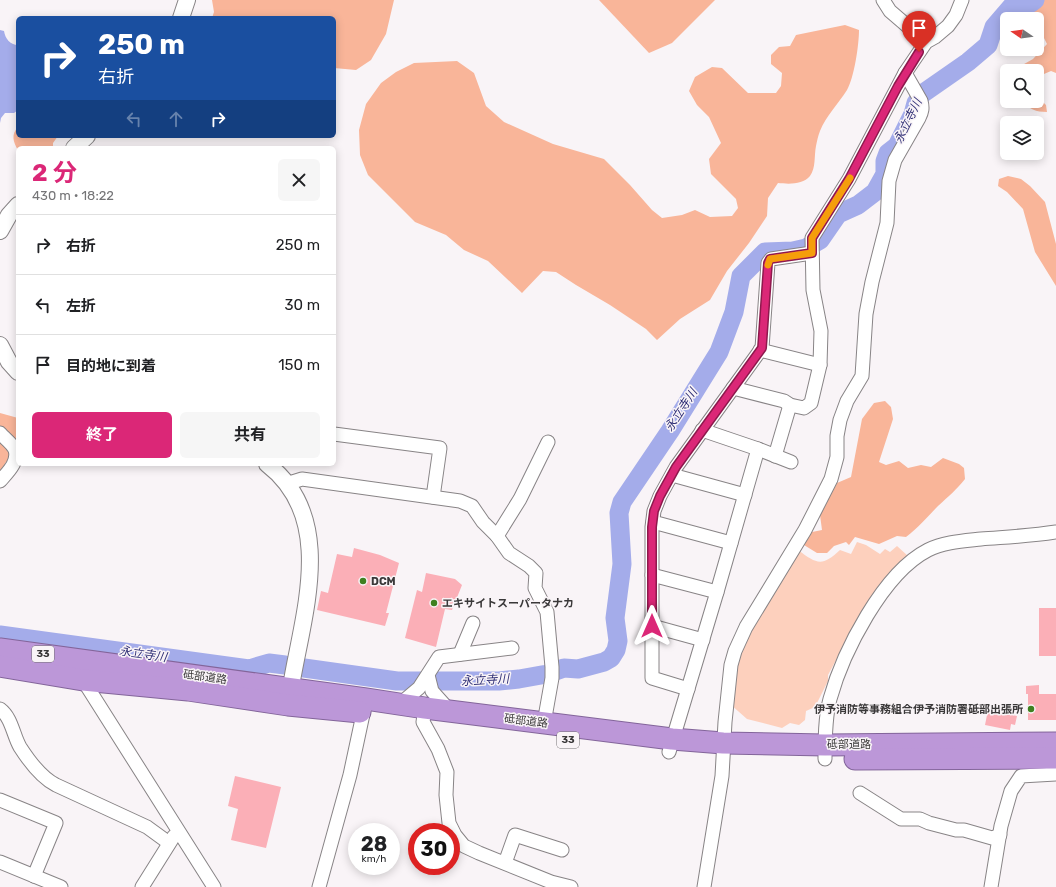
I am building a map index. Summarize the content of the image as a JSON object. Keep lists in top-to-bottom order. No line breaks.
{"streets":{"highway":["33","砥部道路"]},"water":["永立寺川"],"places":["DCM","エキサイトスーパータナカ","伊予消防等事務組合伊予消防署砥部出張所"],"north":"left","page":{"turn":["250 m","右折"],"heading":["2 分","430 m · 18:22"],"list":[{"name":"右折","value":"250 m"},{"name":"左折","value":"30 m"},{"name":"目的地に到着","value":"150 m"}],"buttons":["終了","共有"],"speed":"28 km/h","limit":"30"}}
